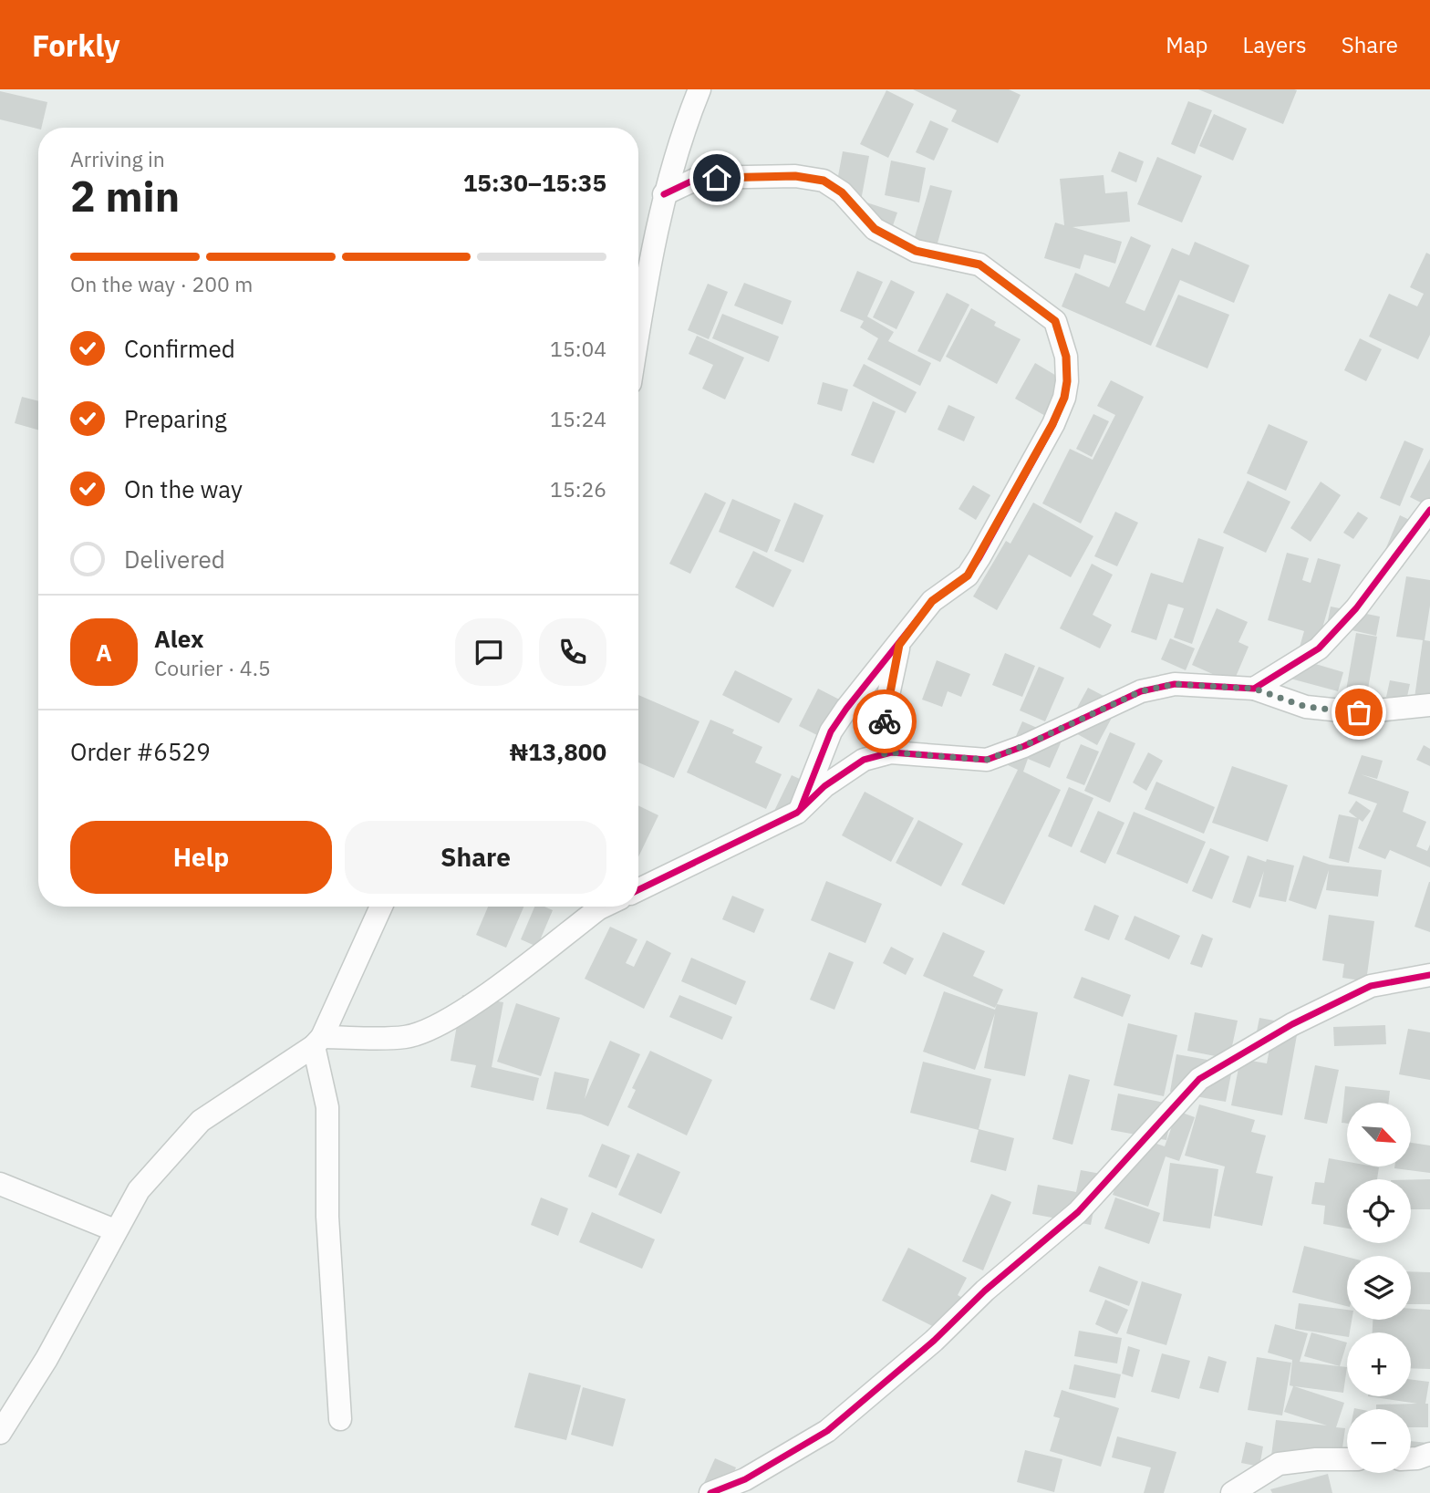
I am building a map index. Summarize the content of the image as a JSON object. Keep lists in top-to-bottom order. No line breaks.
{"north":"bottom right","page":{"header":"Forkly","nav":["Map","Layers","Share"],"heading":["2 min","Arriving in","15:30–15:35"],"panel":["Alex","Courier · 4.5","Order #6529","₦13,800"],"bar":"On the way · 200 m","list":[["Confirmed","15:04"],["Preparing","15:24"],["On the way","15:26"],"Delivered"],"round":"A","buttons":["Help","Share"],"map_buttons":["+","−"]}}
